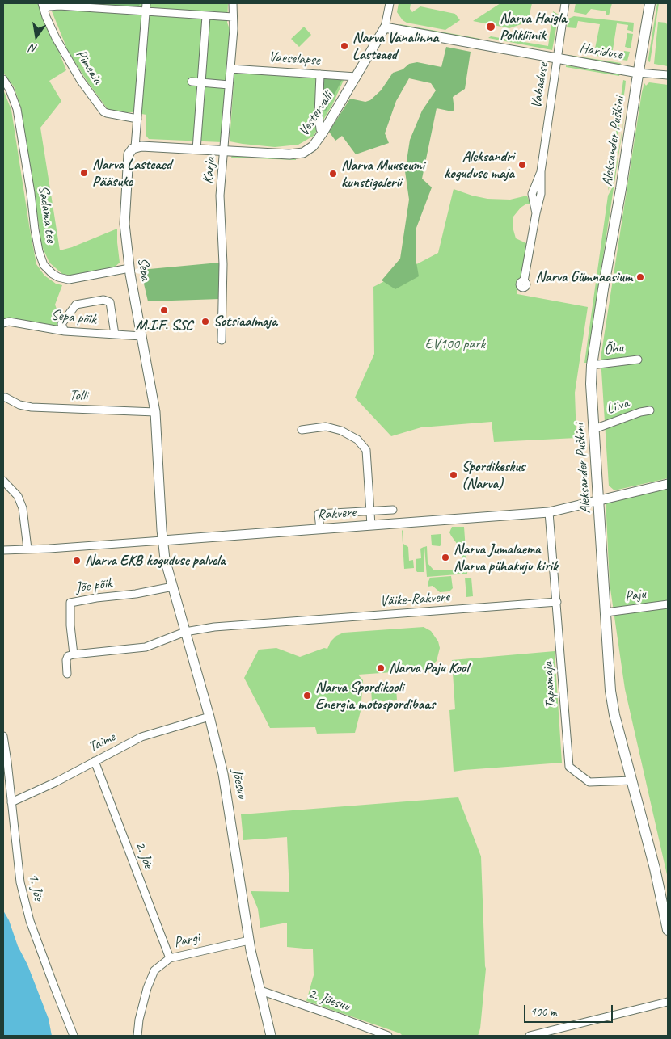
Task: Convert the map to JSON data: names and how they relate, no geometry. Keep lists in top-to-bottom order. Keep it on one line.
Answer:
{"streets":{"main road":["Aleksander Puškini"],"street":["Hariduse","Vaeselapse","Pimeaia","Vabaduse","Vestervalli","Karja","Sadama tee","Sepa","Sepa põik","Õhu","Tolli","Liiva","Rakvere","Jõe põik","Paju","Väike-Rakvere","Tapamaja","Taime","Jõesuu","2. Jõe","1. Jõe","Pargi","2. Jõesuu"]},"crossings":[["Hariduse","Vabaduse"],["Hariduse","Vestervalli"],["Hariduse","Aleksander Puškini"],["Vaeselapse","Vestervalli"],["Vaeselapse","Karja"],["Pimeaia","Sepa"],["Vestervalli","Karja"],["Vestervalli","Sepa"],["Aleksander Puškini","Õhu"],["Aleksander Puškini","Liiva"],["Aleksander Puškini","Rakvere"],["Aleksander Puškini","Paju"],["Aleksander Puškini","Tapamaja"],["Sadama tee","Sepa"],["Sepa","Sepa põik"],["Sepa","Tolli"],["Sepa","Rakvere"],["Sepa","Jõesuu"],["Rakvere","Jõesuu"],["Jõe põik","Jõesuu"],["Väike-Rakvere","Tapamaja"],["Väike-Rakvere","Jõesuu"],["Taime","Jõesuu"],["Taime","2. Jõe"],["Taime","1. Jõe"],["Jõesuu","Pargi"],["Jõesuu","2. Jõesuu"],["2. Jõe","Pargi"]],"parks":["EV100 park"],"places":["Narva Haigla Polikliinik","Narva Vanalinna Lasteaed","Aleksandri koguduse maja","Narva Lasteaed Pääsuke","Narva Muuseumi kunstigalerii","Narva Gümnaasium","M.I.F. SSC","Sotsiaalmaja","Spordikeskus (Narva)","Narva Jumalaema Narva pühakuju kirik","Narva EKB koguduse palvela","Narva Paju Kool","Narva Spordikooli Energia motospordibaas"],"scale_bar":"100 m","north":"bottom"}
